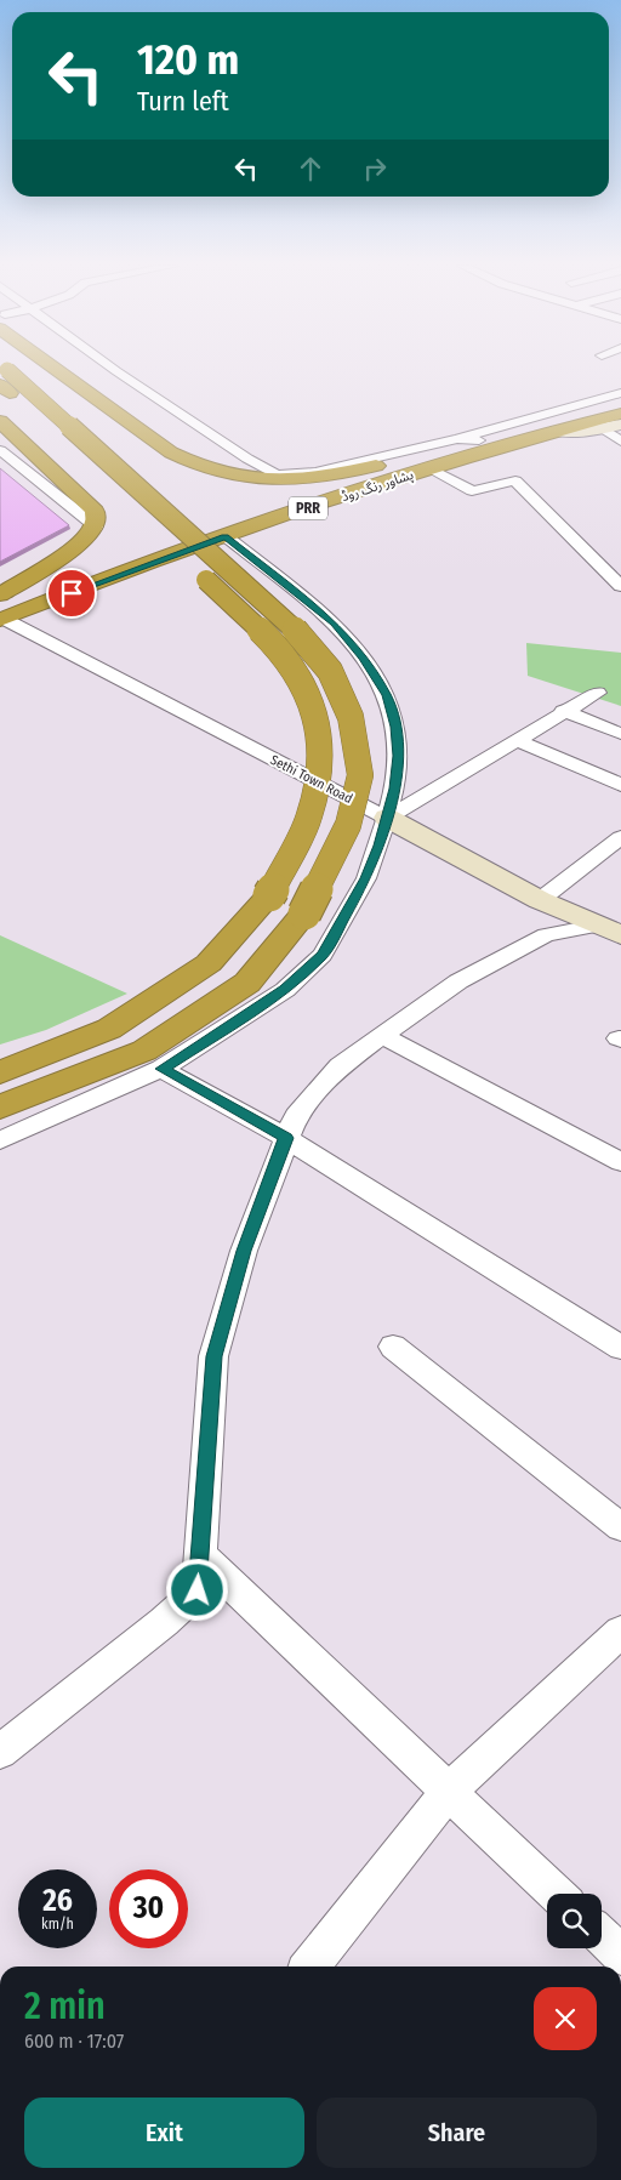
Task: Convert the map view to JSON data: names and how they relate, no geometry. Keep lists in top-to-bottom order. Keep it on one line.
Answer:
{"streets":{"highway":["پشاور رنگ روڈ","PRR"],"street":["Sethi Town Road"]},"crossings":[["پشاور رنگ روڈ","Sethi Town Road"]],"page":{"turn":["120 m","Turn left"],"speed":"26 km/h","limit":"30","heading":["2 min","600 m · 17:07"],"buttons":["Exit","Share"]}}
